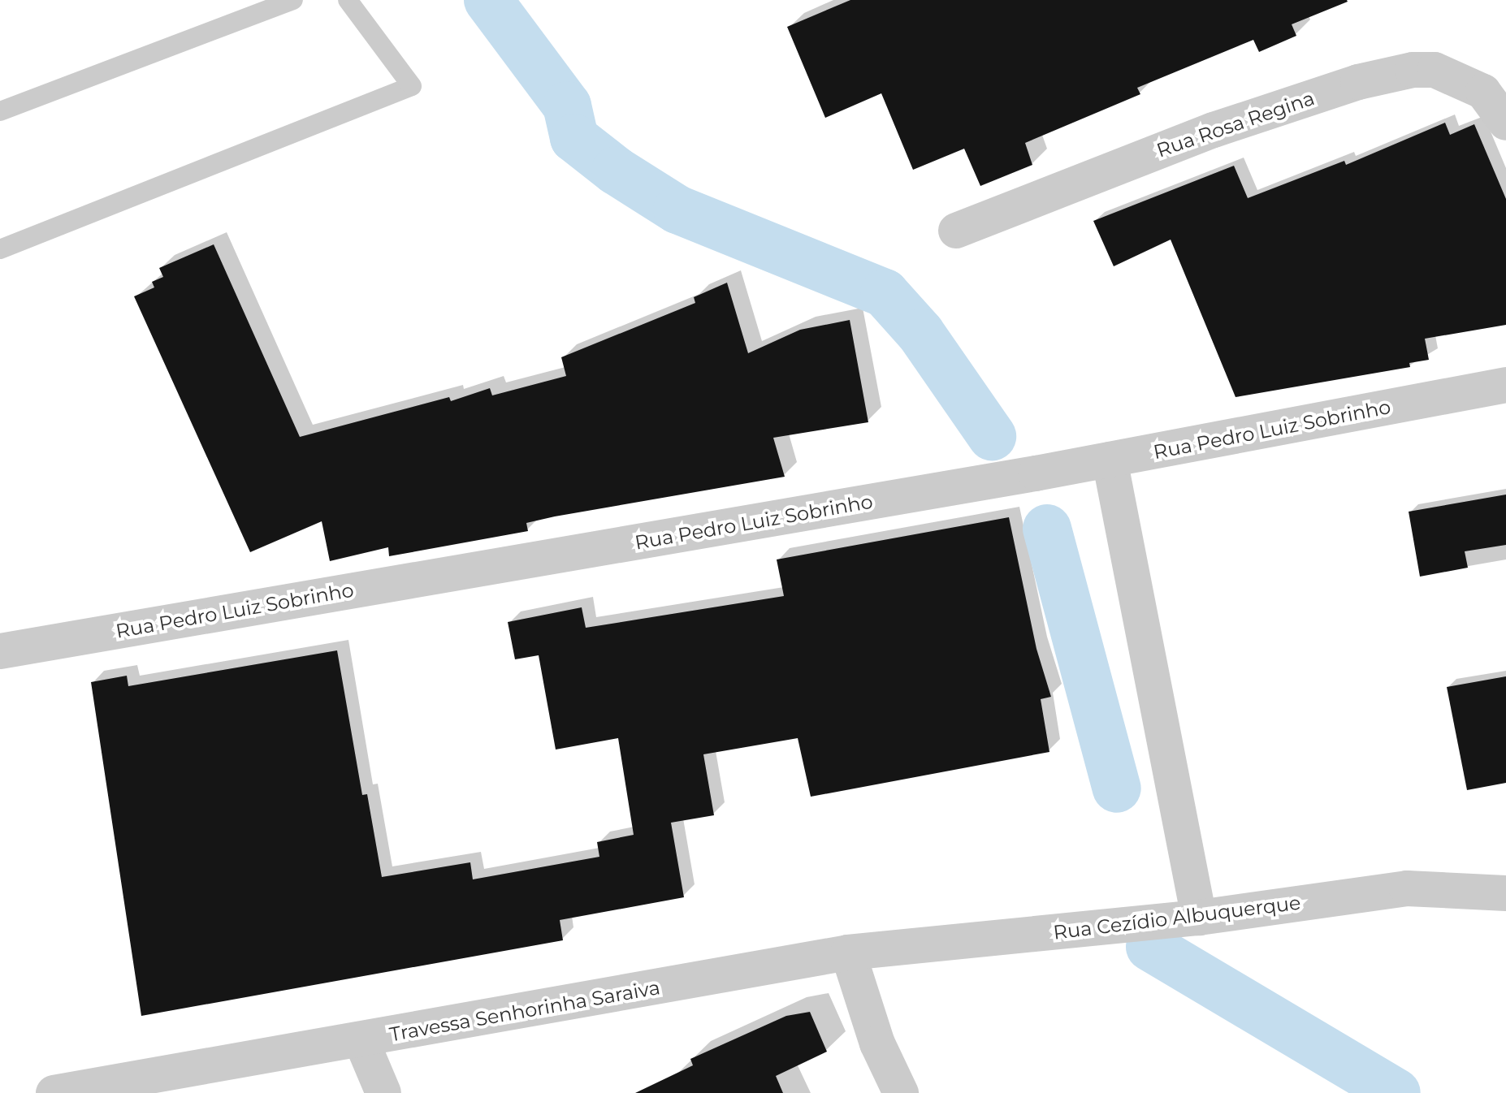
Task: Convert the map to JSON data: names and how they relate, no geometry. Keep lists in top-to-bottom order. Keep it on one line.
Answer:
{"streets":{"street":["Rua Rosa Regina","Rua Pedro Luiz Sobrinho","Rua Cezídio Albuquerque","Travessa Senhorinha Saraiva"]},"crossings":[["Rua Cezídio Albuquerque","Travessa Senhorinha Saraiva"]]}
